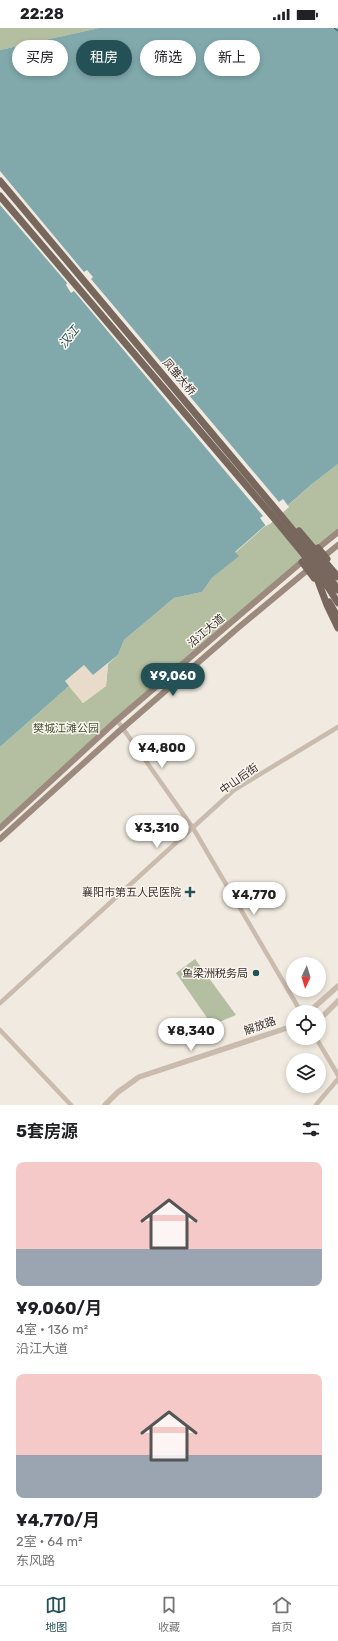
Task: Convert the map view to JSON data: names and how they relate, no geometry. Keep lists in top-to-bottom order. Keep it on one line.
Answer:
{"streets":{"main road":["凤雏大桥","沿江大道"],"street":["中山后街","解放路"]},"water":["汉江"],"parks":["樊城江滩公园"],"places":{"health":["襄阳市第五人民医院"],"other":["鱼梁洲税务局"]},"north":"bottom","page":{"status":"22:28","chip":["买房","租房","筛选","新上"],"price":["¥9,060","¥4,800","¥3,310","¥4,770","¥8,340"],"heading":"5套房源","list":[{"name":"¥9,060/月","note":"4室 · 136 m² · 沿江大道"},{"name":"¥4,770/月","note":"2室 · 64 m² · 东风路"}],"tabs":["地图","收藏","首页"]}}
